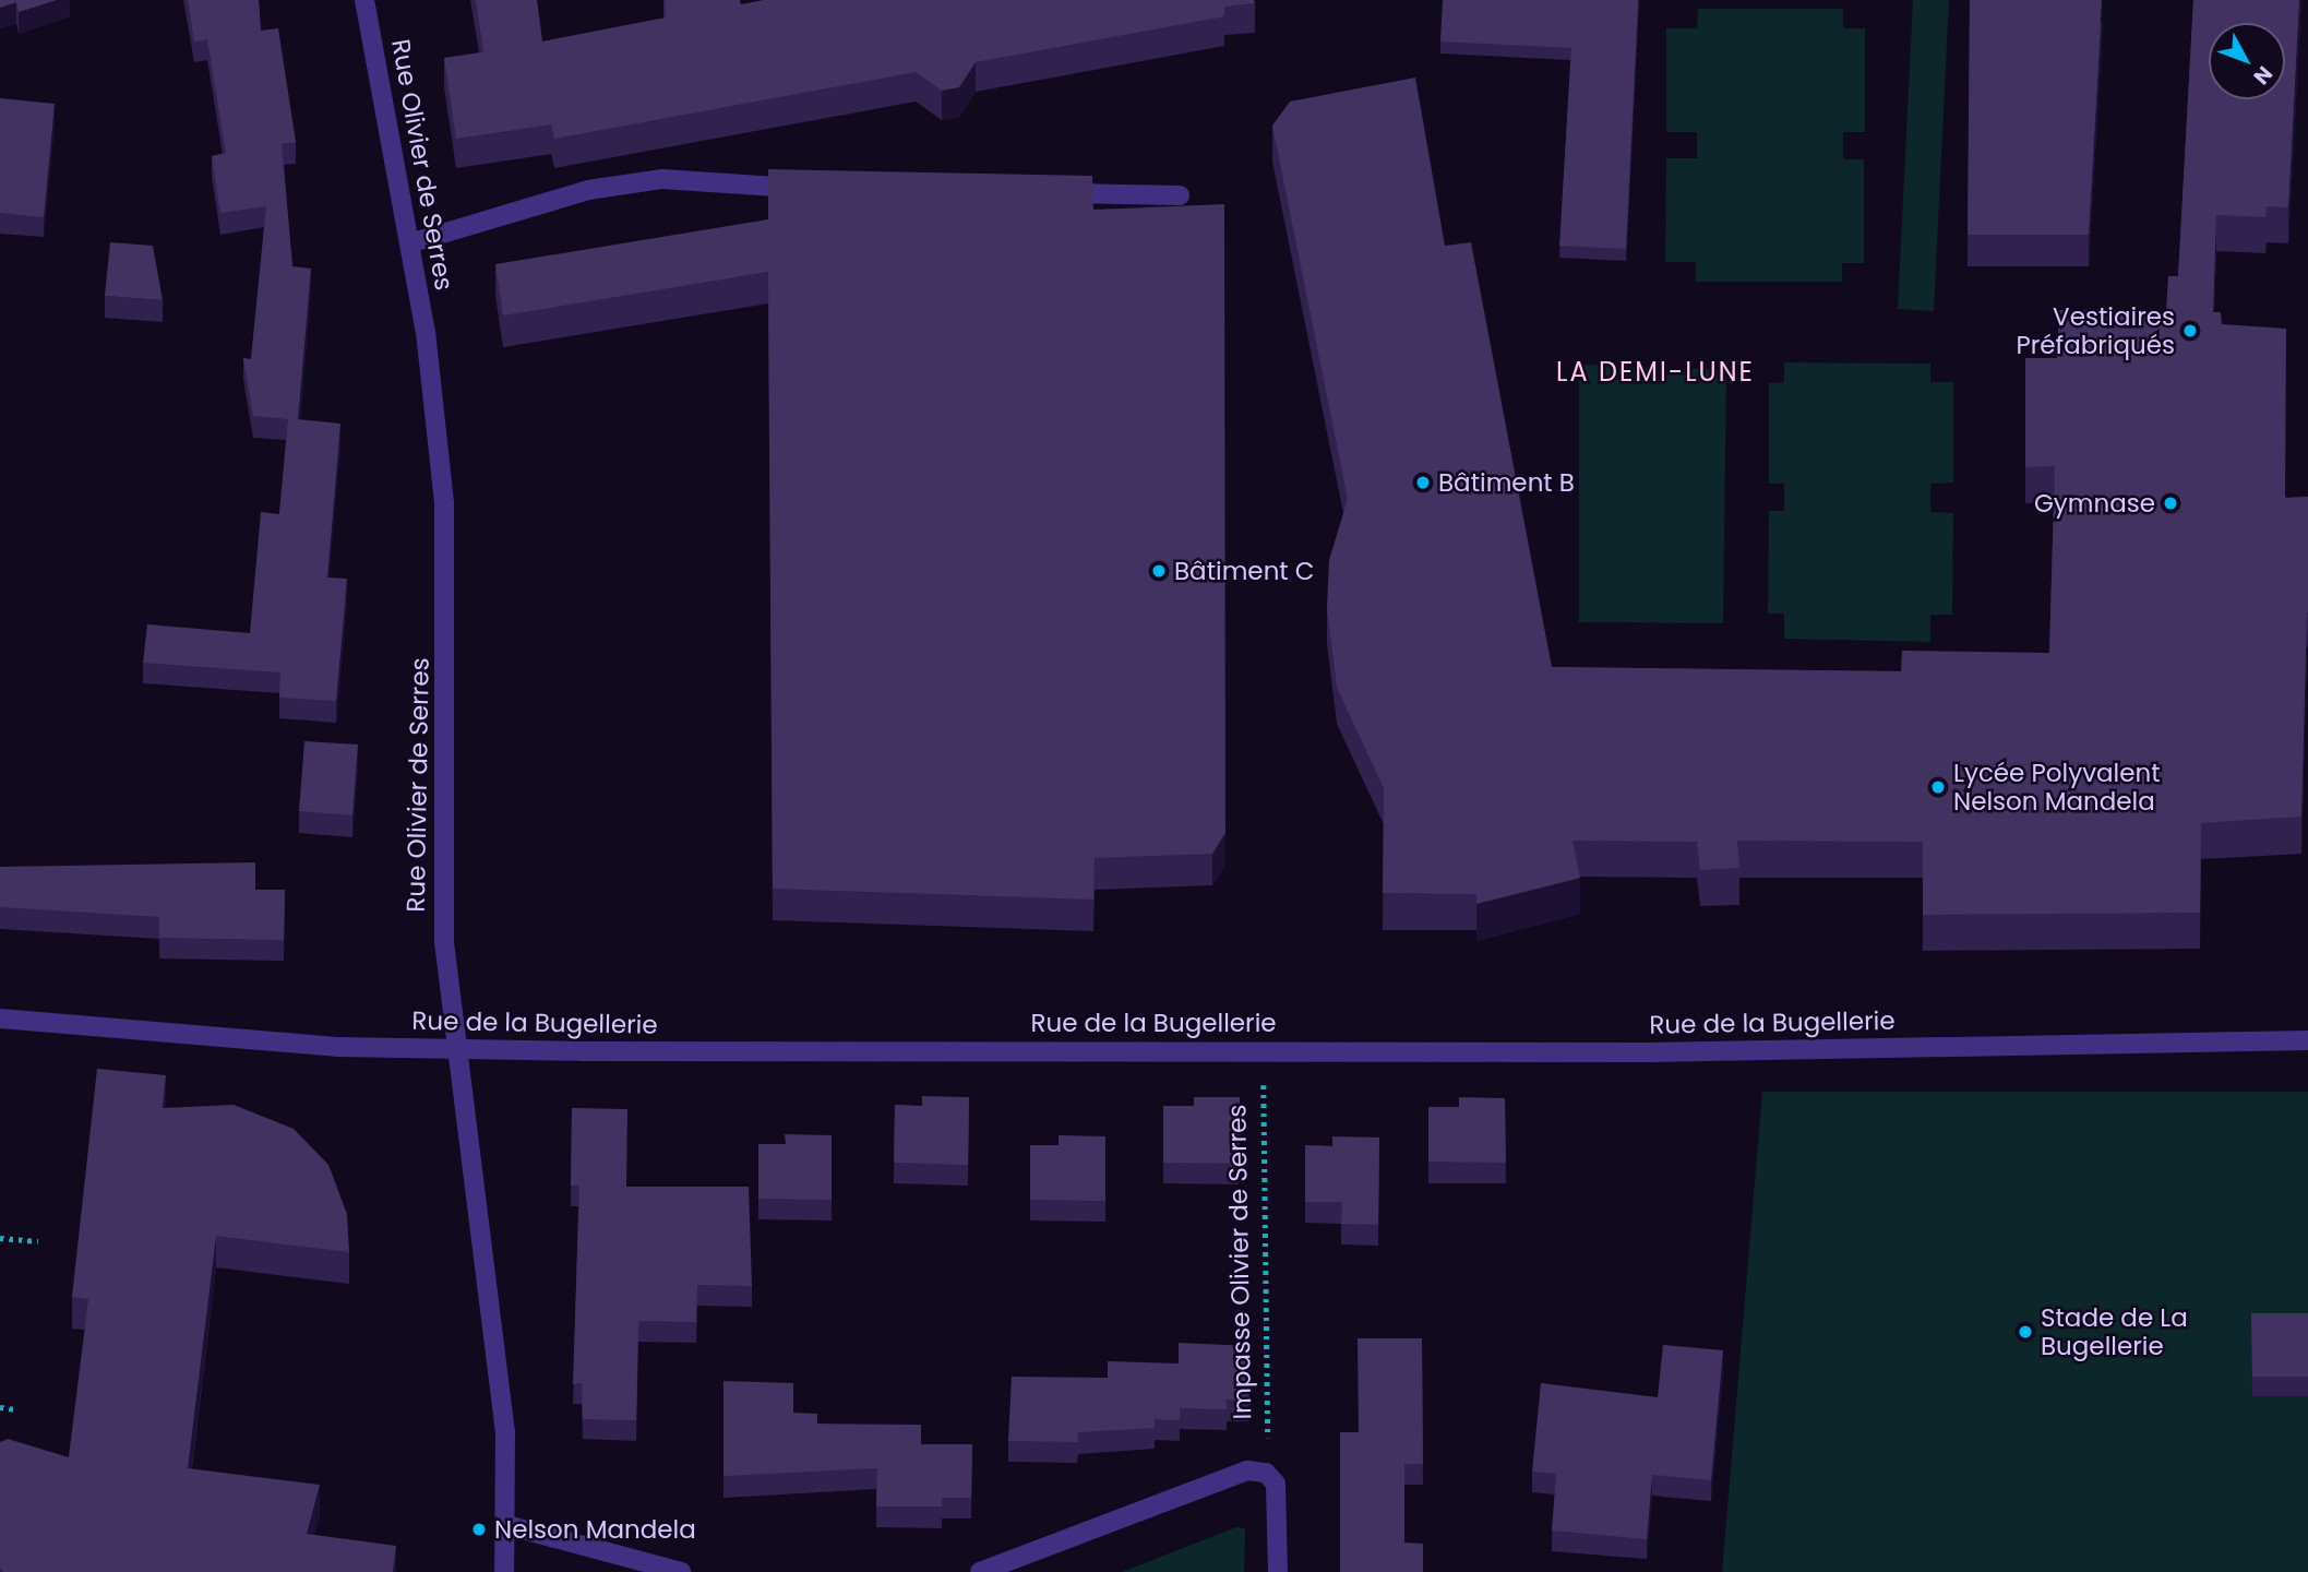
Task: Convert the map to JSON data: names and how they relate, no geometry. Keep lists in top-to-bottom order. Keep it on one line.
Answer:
{"streets":{"street":["Rue Olivier de Serres","Rue de la Bugellerie"],"path":["Impasse Olivier de Serres"]},"crossings":[["Rue Olivier de Serres","Rue de la Bugellerie"],["Rue de la Bugellerie","Impasse Olivier de Serres"]],"districts":["LA DEMI-LUNE"],"places":["Vestiaires Préfabriqués","Bâtiment B","Gymnase","Bâtiment C","Lycée Polyvalent Nelson Mandela","Stade de La Bugellerie","Nelson Mandela"],"north":"bottom right"}
